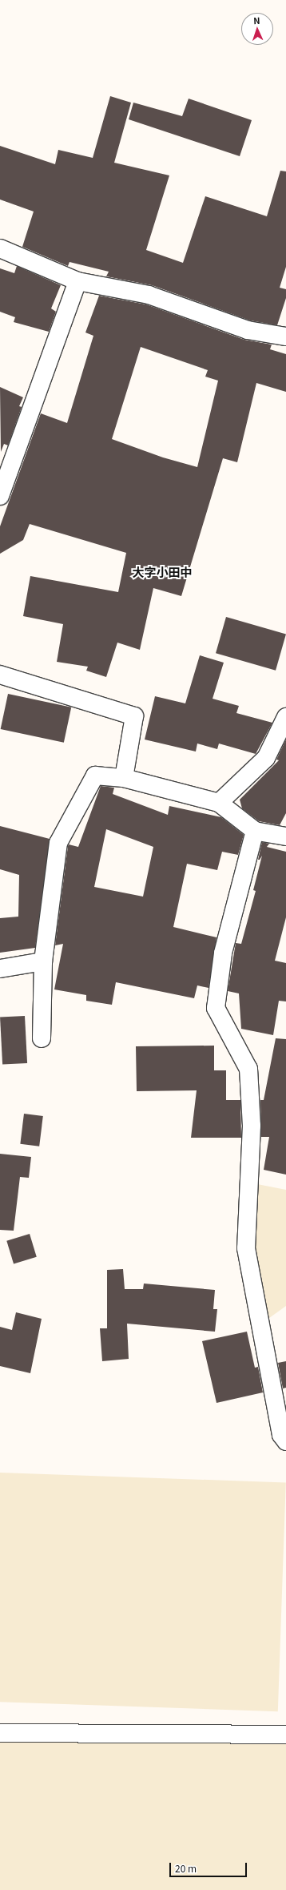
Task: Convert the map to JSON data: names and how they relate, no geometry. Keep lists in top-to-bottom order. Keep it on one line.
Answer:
{"districts":["大字小田中"],"scale_bar":"20 m","north":"top"}
